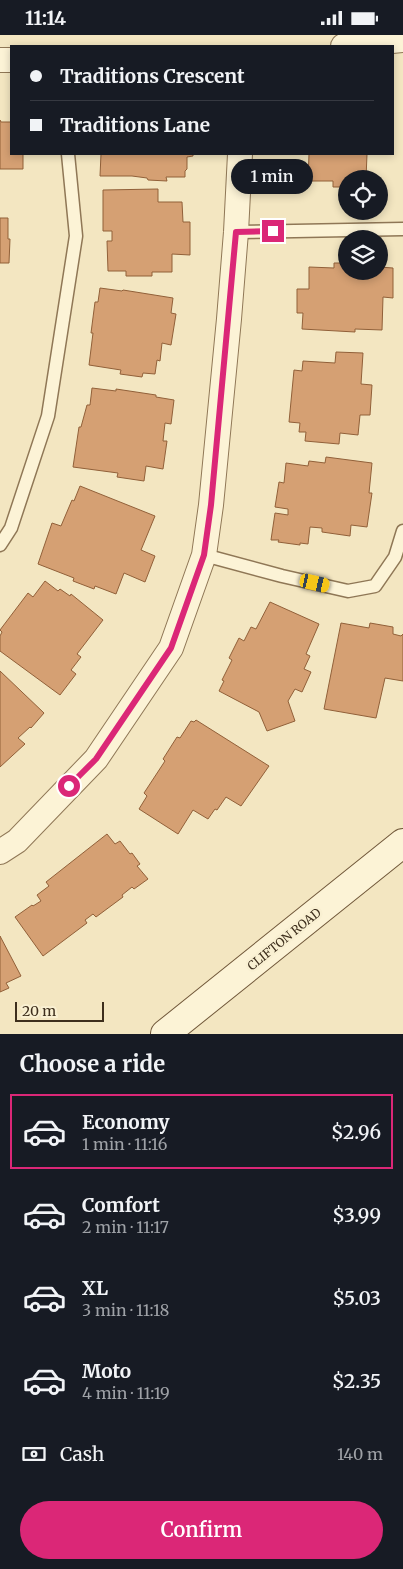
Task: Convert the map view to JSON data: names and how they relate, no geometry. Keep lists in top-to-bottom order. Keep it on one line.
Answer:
{"streets":{"main road":["CLIFTON ROAD"]},"scale_bar":"20 m","page":{"status":"11:14","banner":["Traditions Crescent","Traditions Lane"],"bubble":"1 min","scale":"20 m","heading":"Choose a ride","list":[{"name":"Economy","note":"1 min · 11:16","value":"$2.96"},{"name":"Comfort","note":"2 min · 11:17","value":"$3.99"},{"name":"XL","note":"3 min · 11:18","value":"$5.03"},{"name":"Moto","note":"4 min · 11:19","value":"$2.35"}],"pay":["Cash","140 m"],"buttons":"Confirm"}}
